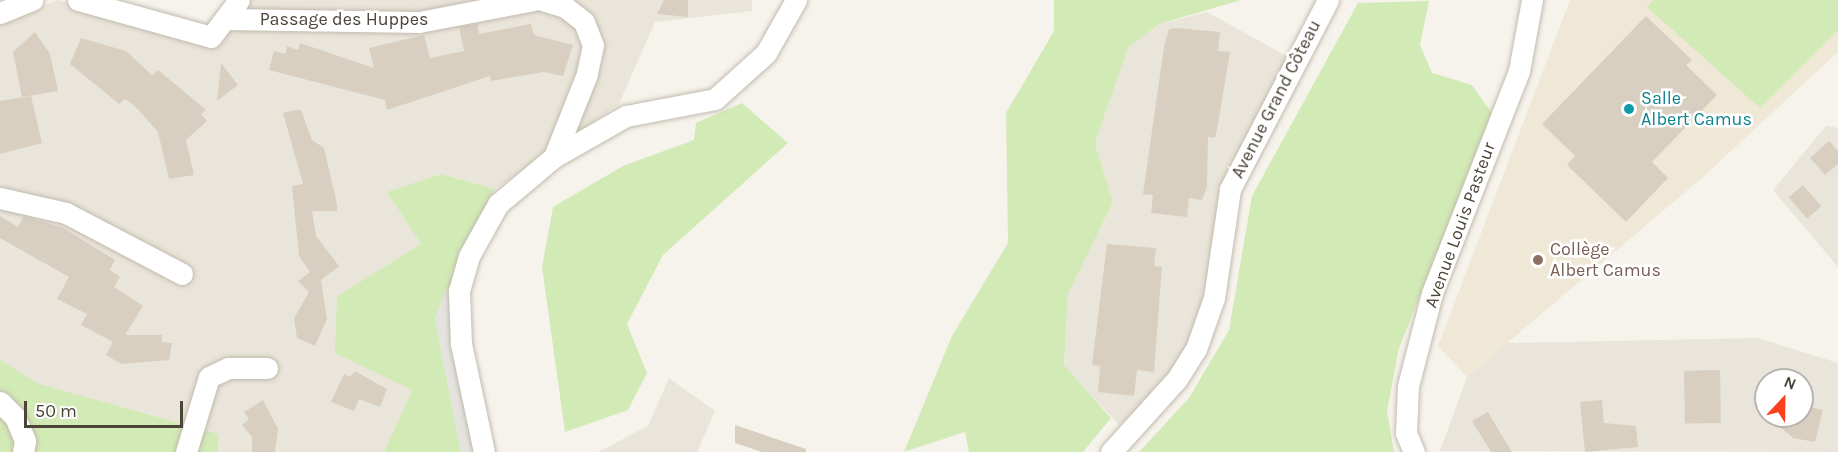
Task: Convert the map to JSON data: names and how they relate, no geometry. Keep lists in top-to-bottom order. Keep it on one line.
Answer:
{"streets":{"street":["Passage des Huppes","Avenue Grand Côteau","Avenue Louis Pasteur"]},"places":["Salle Albert Camus","Collège Albert Camus"],"scale_bar":"50 m","north":"top"}
